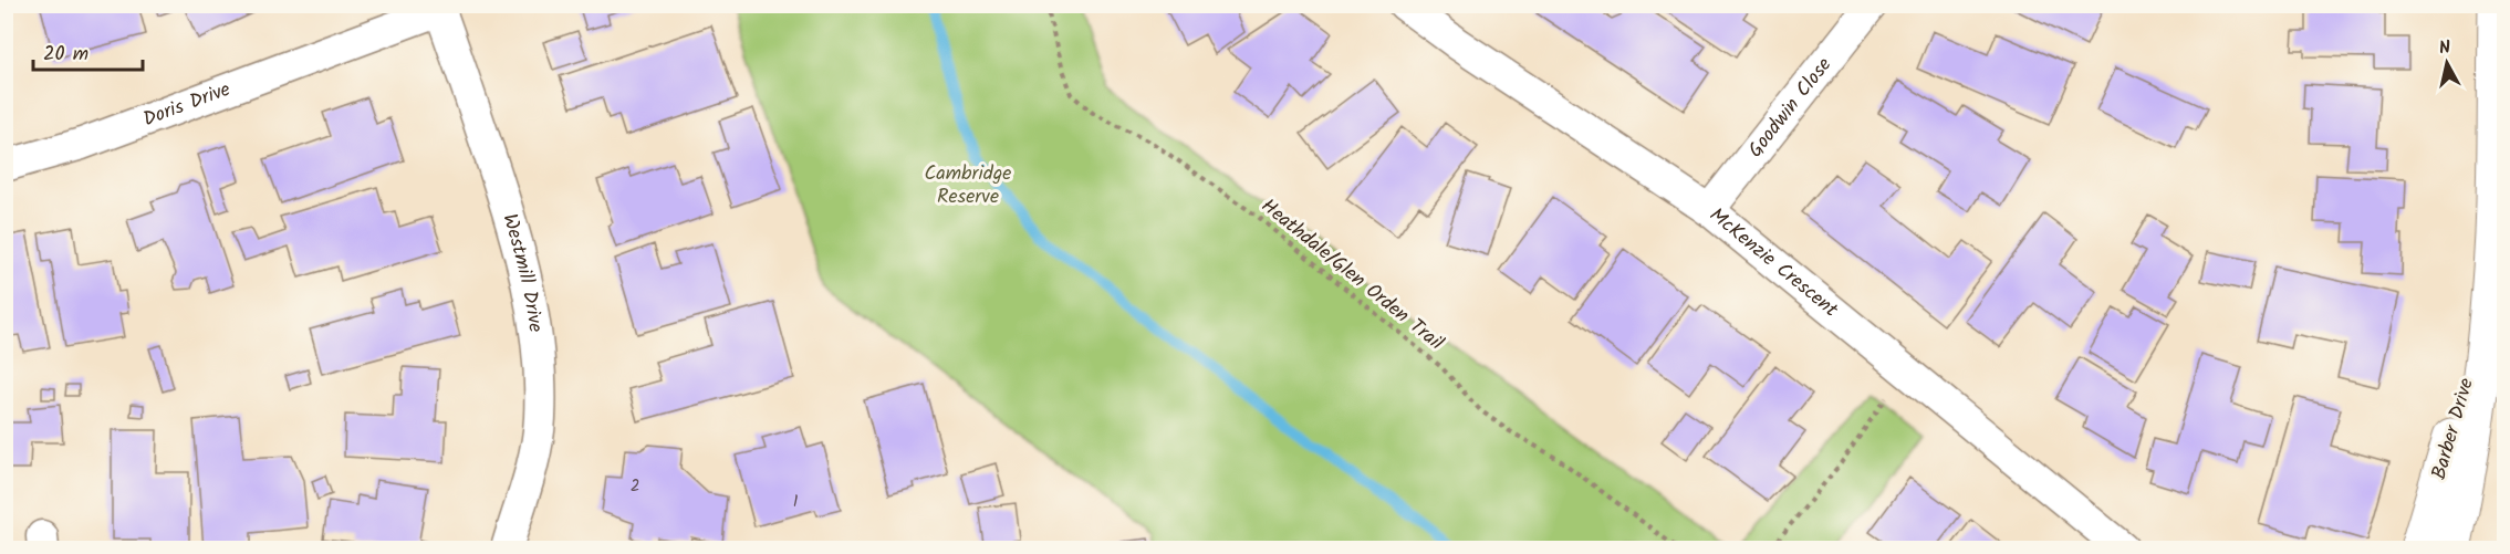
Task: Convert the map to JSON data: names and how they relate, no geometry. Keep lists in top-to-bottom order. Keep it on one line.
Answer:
{"streets":{"street":["Doris Drive","Goodwin Close","McKenzie Crescent","Westmill Drive","Barber Drive"],"path":["Heathdale/Glen Orden Trail"]},"crossings":[["Doris Drive","Westmill Drive"],["Goodwin Close","McKenzie Crescent"]],"parks":["Cambridge Reserve"],"house_numbers":["2","1"],"scale_bar":"20 m","north":"top"}
